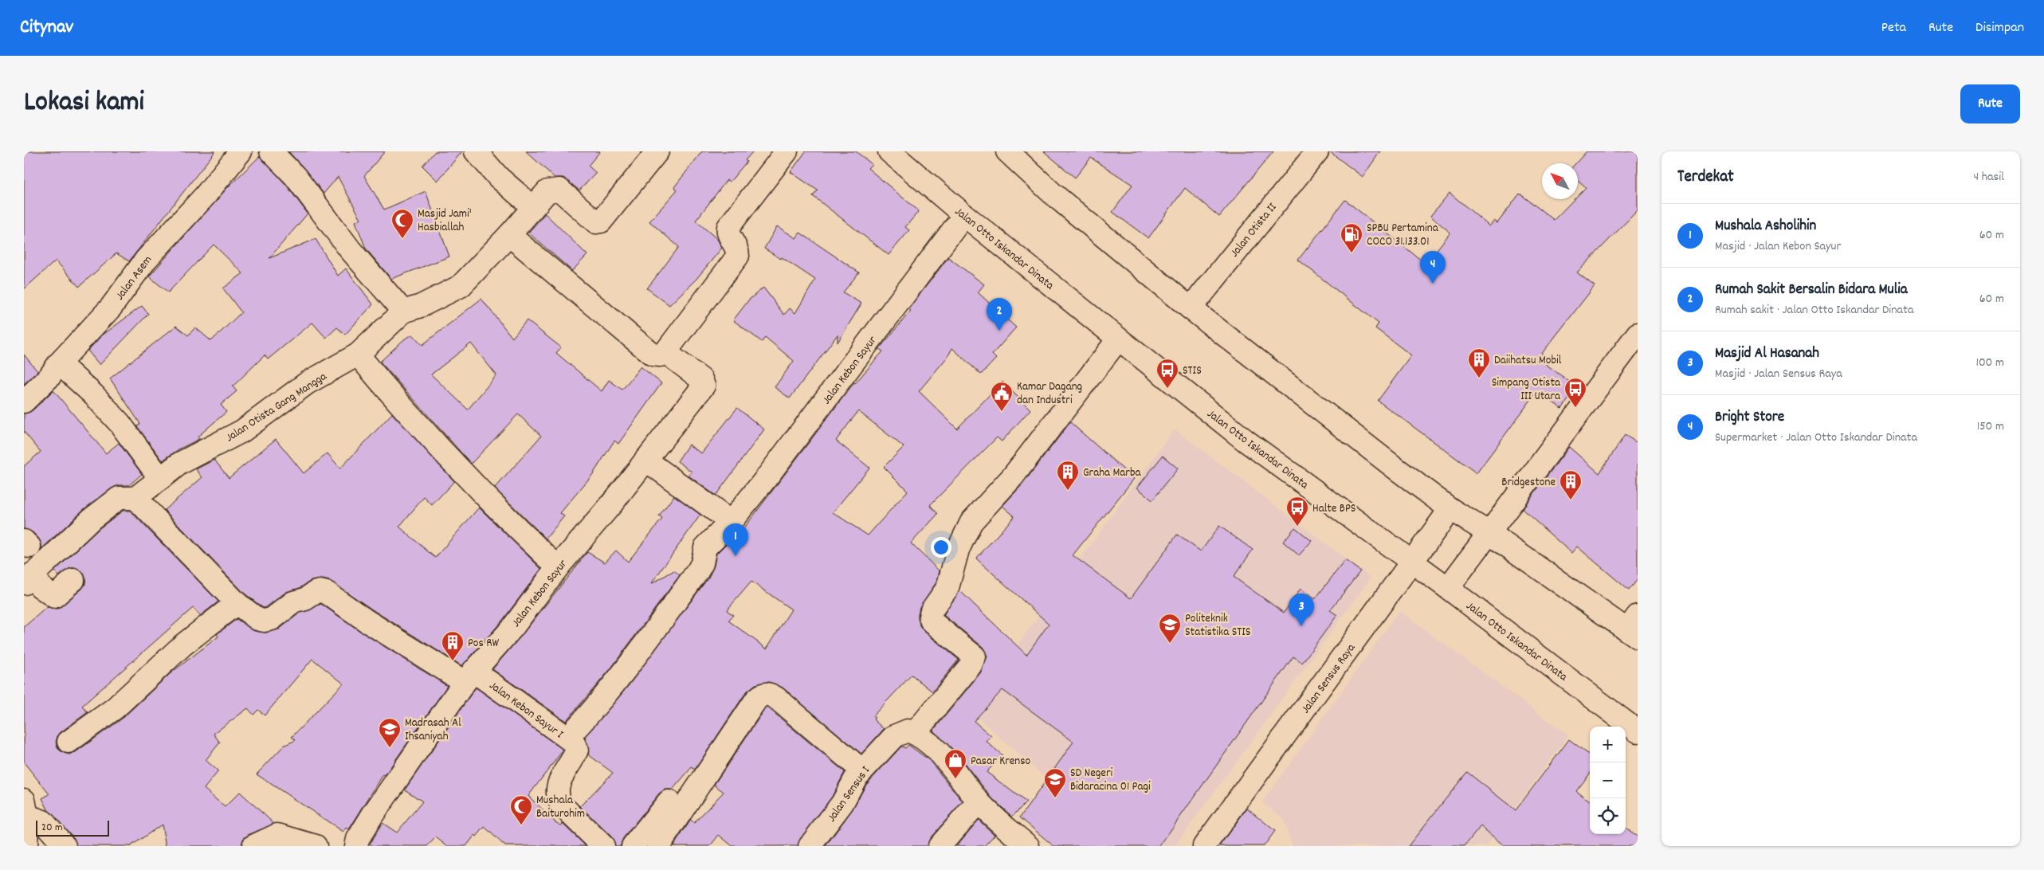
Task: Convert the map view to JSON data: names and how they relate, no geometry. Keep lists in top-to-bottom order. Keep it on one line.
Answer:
{"streets":{"street":["Jalan Otista II","Jalan Otto Iskandar Dinata","Jalan Asem","Jalan Kebon Sayur","Jalan Otista Gang Mangga","Jalan Sensus Raya","Jalan Kebon Sayur I","Jalan Sensus I"]},"crossings":[["Jalan Otto Iskandar Dinata","Jalan Kebon Sayur"],["Jalan Otto Iskandar Dinata","Jalan Sensus Raya"],["Jalan Kebon Sayur","Jalan Kebon Sayur I"]],"places":{"mosque":["Masjid Jami' Hasbiallah","Mushala Baiturohim"],"fuel station":["SPBU Pertamina COCO 31.133.01"],"building":["Daiihatsu Mobil","Graha Marba","Bridgestone","Pos RW"],"bus stop":["STIS","Simpang Otista III Utara","Halte BPS"],"public building":["Kamar Dagang dan Industri"],"school or university":["Politeknik Statistika STIS","Madrasah Al Ihsaniyah","SD Negeri Bidaracina 01 Pagi"],"shop":["Pasar Krenso"]},"scale_bar":"20 m","north":"top left","page":{"header":"Citynav","nav":["Peta","Rute","Disimpan"],"title":"Lokasi kami","buttons":"Rute","heading":["Terdekat","4 hasil"],"list":[{"mark":"1","name":"Mushala Asholihin","note":"Masjid · Jalan Kebon Sayur","value":"60 m"},{"mark":"2","name":"Rumah Sakit Bersalin Bidara Mulia","note":"Rumah sakit · Jalan Otto Iskandar Dinata","value":"60 m"},{"mark":"3","name":"Masjid Al Hasanah","note":"Masjid · Jalan Sensus Raya","value":"100 m"},{"mark":"4","name":"Bright Store","note":"Supermarket · Jalan Otto Iskandar Dinata","value":"150 m"}],"pins":["4","2","1","3"],"map_buttons":["+","−"],"scale":"20 m"}}
